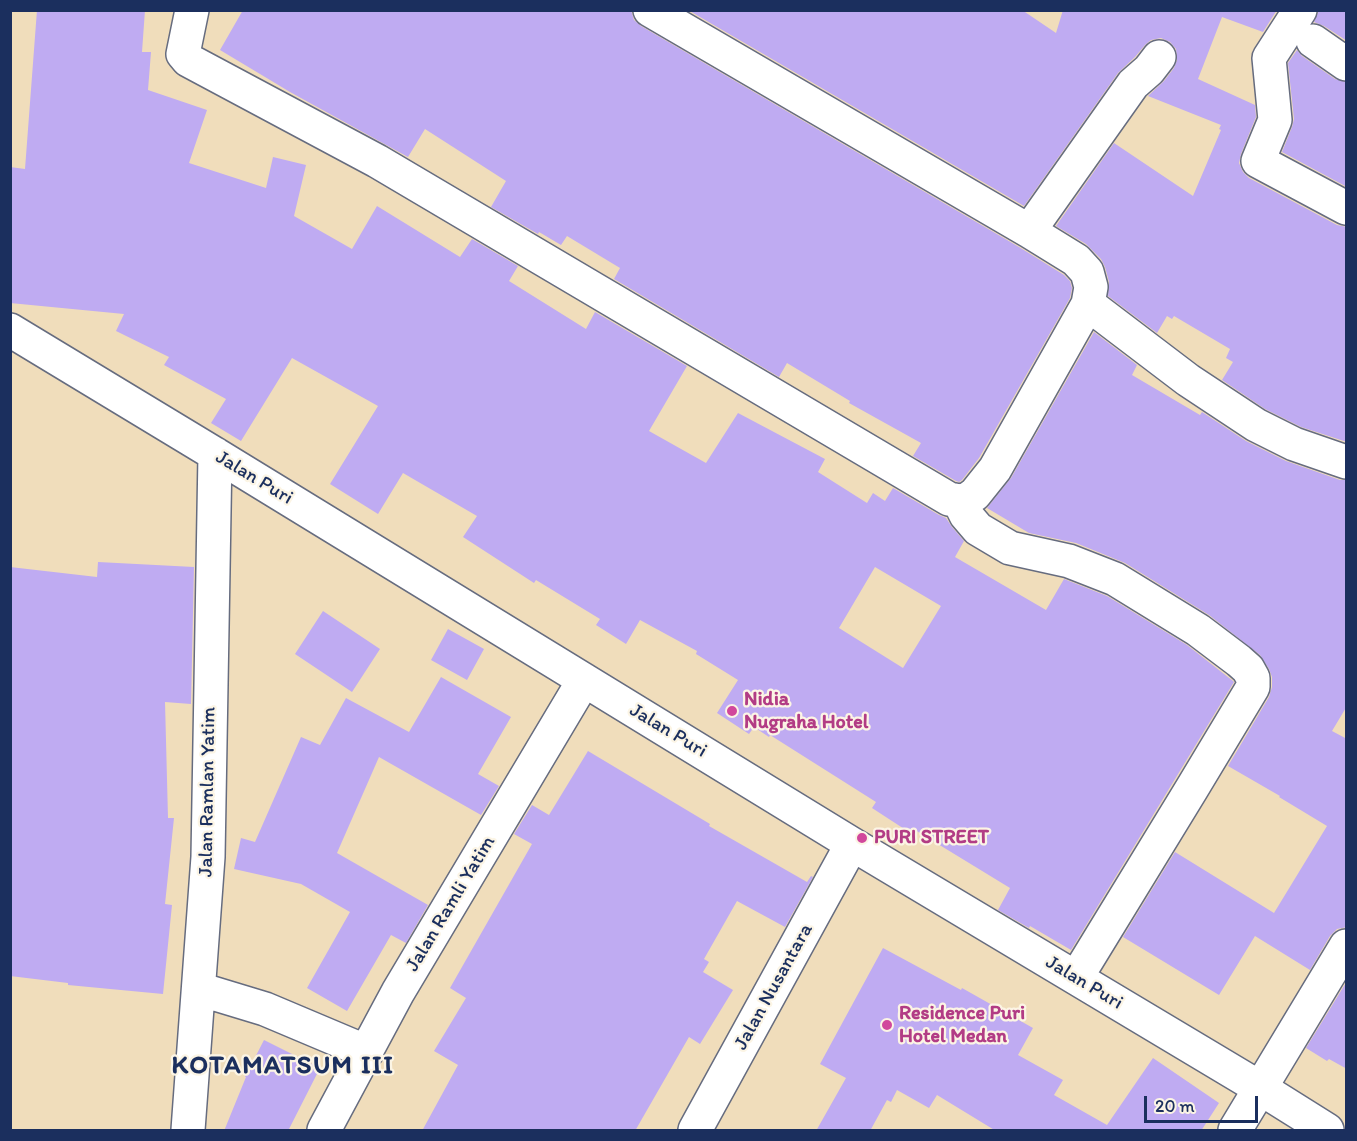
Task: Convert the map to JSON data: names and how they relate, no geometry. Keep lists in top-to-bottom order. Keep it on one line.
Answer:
{"streets":{"street":["Jalan Puri","Jalan Ramlan Yatim","Jalan Ramli Yatim","Jalan Nusantara"]},"crossings":[["Jalan Puri","Jalan Ramlan Yatim"],["Jalan Puri","Jalan Ramli Yatim"],["Jalan Puri","Jalan Nusantara"]],"districts":["KOTAMATSUM III"],"places":["Nidia Nugraha Hotel","PURI STREET","Residence Puri Hotel Medan"],"scale_bar":"20 m"}
